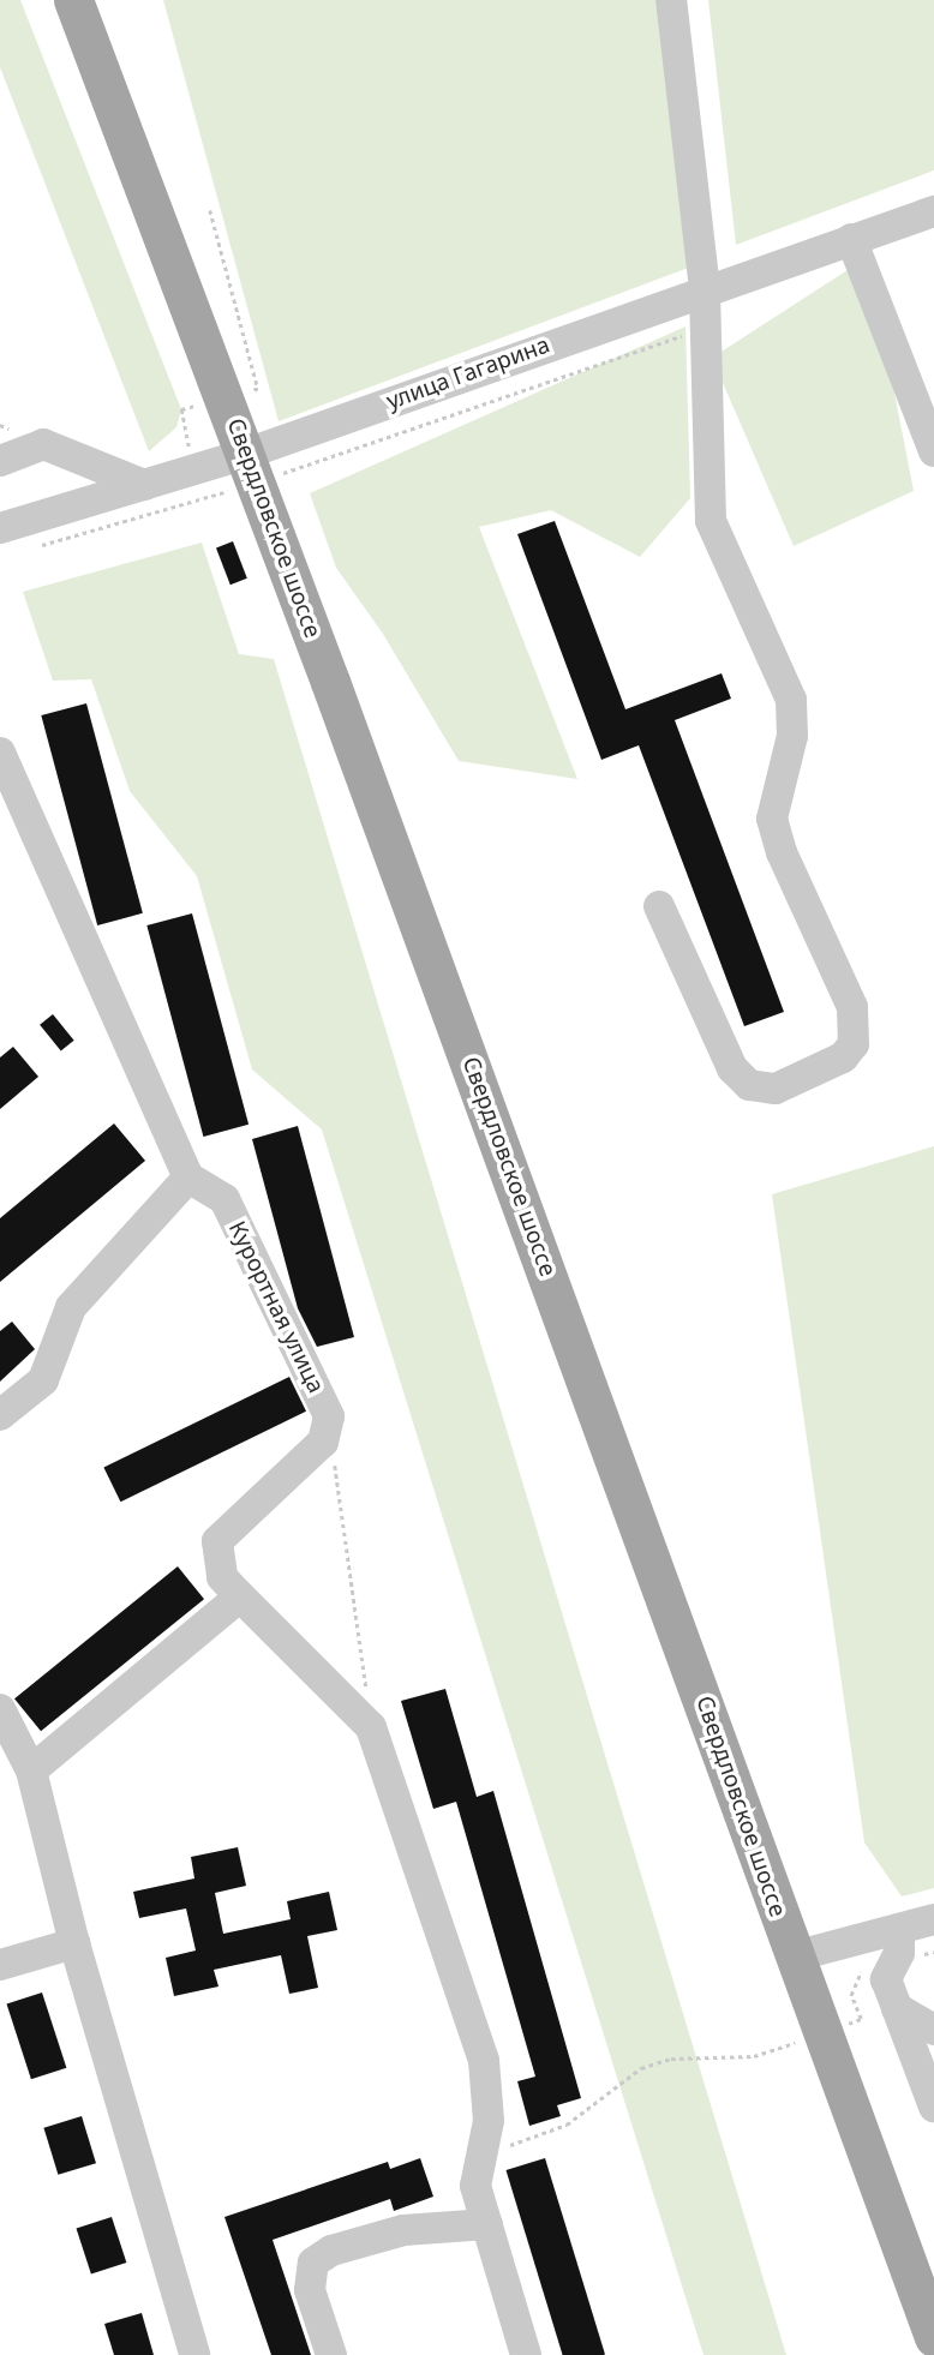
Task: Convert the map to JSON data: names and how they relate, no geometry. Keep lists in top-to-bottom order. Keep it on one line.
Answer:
{"streets":{"main road":["Свердловское шоссе"],"street":["улица Гагарина","Курортная улица"]},"crossings":[["улица Гагарина","Свердловское шоссе"]]}
